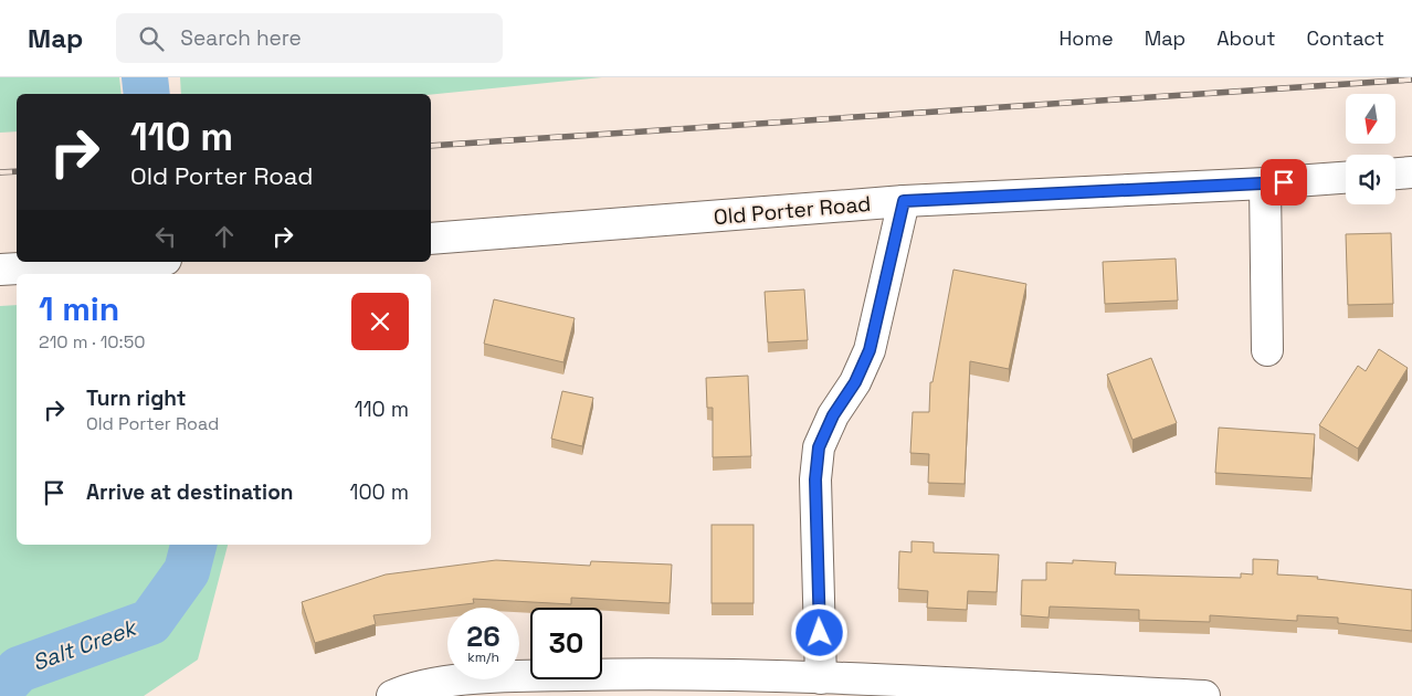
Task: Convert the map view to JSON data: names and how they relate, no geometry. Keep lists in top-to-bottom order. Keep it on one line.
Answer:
{"streets":{"street":["Old Porter Road"]},"water":["Salt Creek"],"north":"bottom","page":{"header":"Map","search":"Search here","nav":["Home","Map","About","Contact"],"turn":["110 m","Old Porter Road"],"heading":["1 min","210 m · 10:50"],"list":[{"name":"Turn right","note":"Old Porter Road","value":"110 m"},{"name":"Arrive at destination","value":"100 m"}],"speed":"26 km/h","limit":"30"}}
